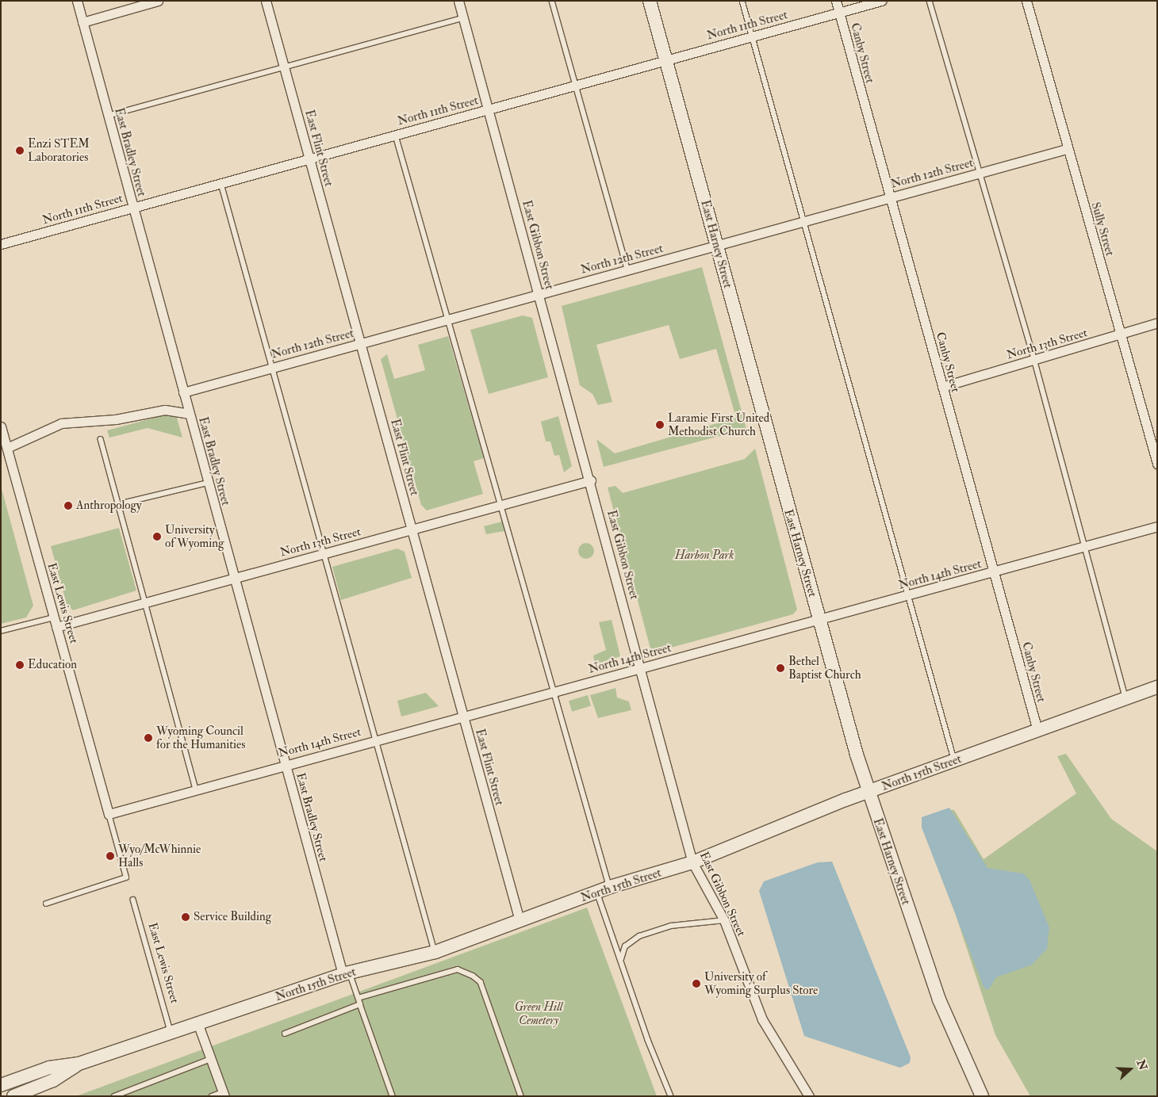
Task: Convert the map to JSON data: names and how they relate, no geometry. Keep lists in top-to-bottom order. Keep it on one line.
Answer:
{"streets":{"main road":["East Harney Street","North 15th Street"],"street":["North 11th Street","Canby Street","East Flint Street","East Bradley Street","North 12th Street","Sully Street","East Gibbon Street","North 13th Street","North 14th Street","East Lewis Street"]},"crossings":[["North 11th Street","Canby Street"],["North 11th Street","East Flint Street"],["North 11th Street","East Bradley Street"],["North 11th Street","East Harney Street"],["North 11th Street","East Gibbon Street"],["Canby Street","North 12th Street"],["Canby Street","North 13th Street"],["Canby Street","North 14th Street"],["Canby Street","North 15th Street"],["East Flint Street","North 12th Street"],["East Flint Street","North 13th Street"],["East Flint Street","North 14th Street"],["East Flint Street","North 15th Street"],["East Bradley Street","North 12th Street"],["East Bradley Street","North 13th Street"],["East Bradley Street","North 14th Street"],["East Bradley Street","North 15th Street"],["North 12th Street","Sully Street"],["North 12th Street","East Harney Street"],["North 12th Street","East Gibbon Street"],["Sully Street","North 13th Street"],["East Harney Street","North 14th Street"],["East Harney Street","North 15th Street"],["East Gibbon Street","North 13th Street"],["East Gibbon Street","North 14th Street"],["East Gibbon Street","North 15th Street"],["North 13th Street","East Lewis Street"],["North 14th Street","East Lewis Street"],["East Lewis Street","North 15th Street"]],"parks":["Harbon Park","Green Hill Cemetery"],"places":["Enzi STEM Laboratories","Laramie First United Methodist Church","Anthropology","University of Wyoming","Education","Bethel Baptist Church","Wyoming Council for the Humanities","Wyo/McWhinnie Halls","Service Building","University of Wyoming Surplus Store"],"north":"right"}
